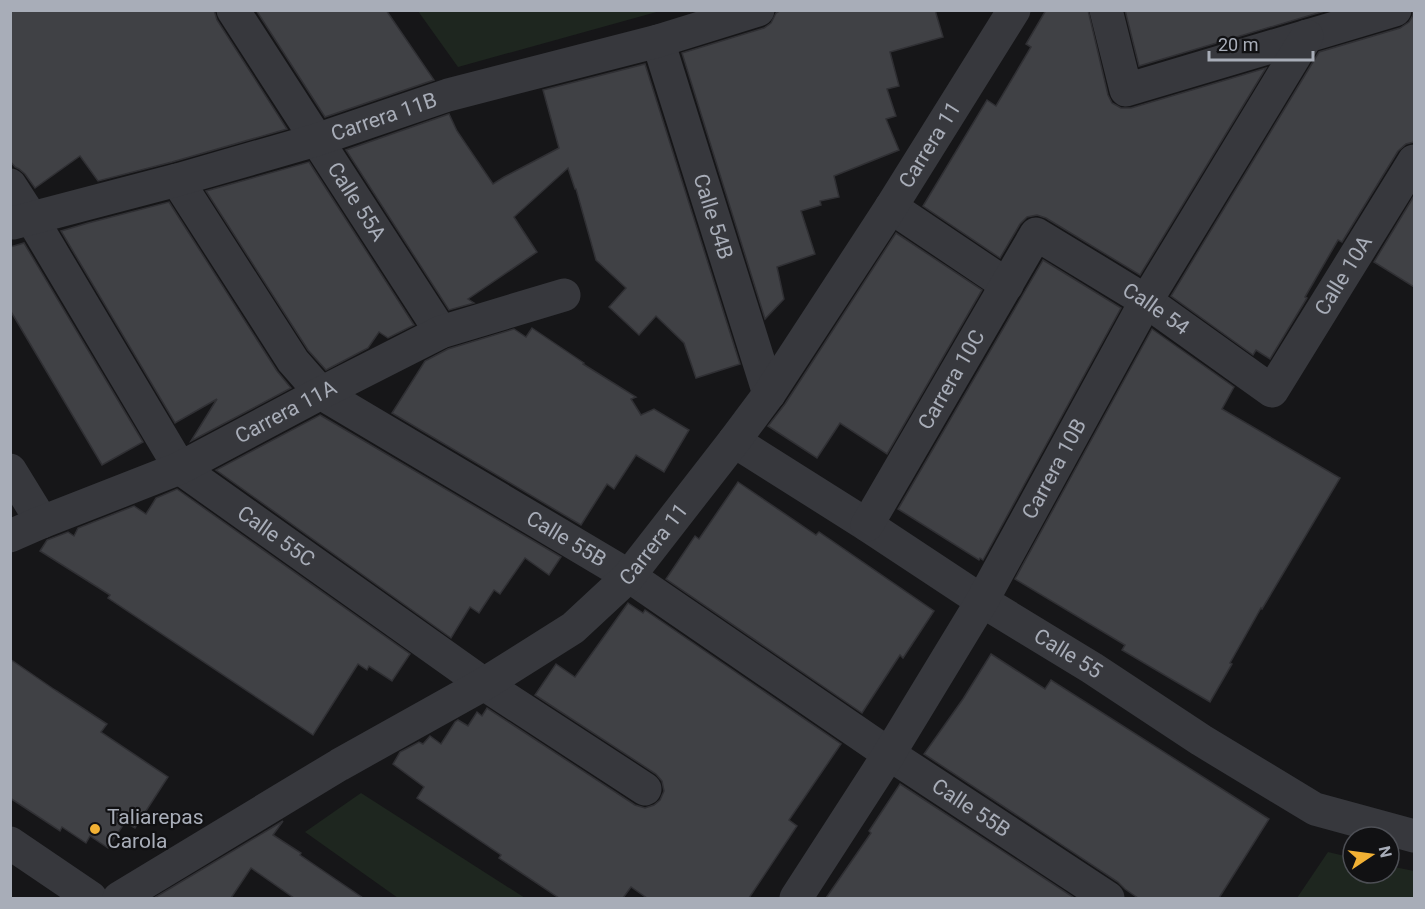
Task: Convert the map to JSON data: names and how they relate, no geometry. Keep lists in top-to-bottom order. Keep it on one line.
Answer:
{"streets":{"street":["Carrera 11B","Carrera 11","Calle 55A","Calle 54B","Calle 10A","Calle 54","Carrera 10C","Carrera 11A","Carrera 10B","Calle 55C","Calle 55B","Calle 55"]},"crossings":[["Carrera 11B","Calle 55A"],["Carrera 11B","Calle 54B"],["Carrera 11B","Calle 55C"],["Carrera 11B","Calle 55B"],["Carrera 11","Calle 54B"],["Carrera 11","Calle 55C"],["Carrera 11","Calle 55B"],["Carrera 11","Calle 55"],["Calle 55A","Carrera 11A"],["Calle 10A","Calle 54"],["Calle 54","Carrera 10C"],["Calle 54","Carrera 10B"],["Carrera 10C","Calle 55"],["Carrera 11A","Calle 55C"],["Carrera 11A","Calle 55B"],["Carrera 10B","Calle 55B"],["Carrera 10B","Calle 55"]],"places":["Taliarepas Carola"],"scale_bar":"20 m","north":"right"}
